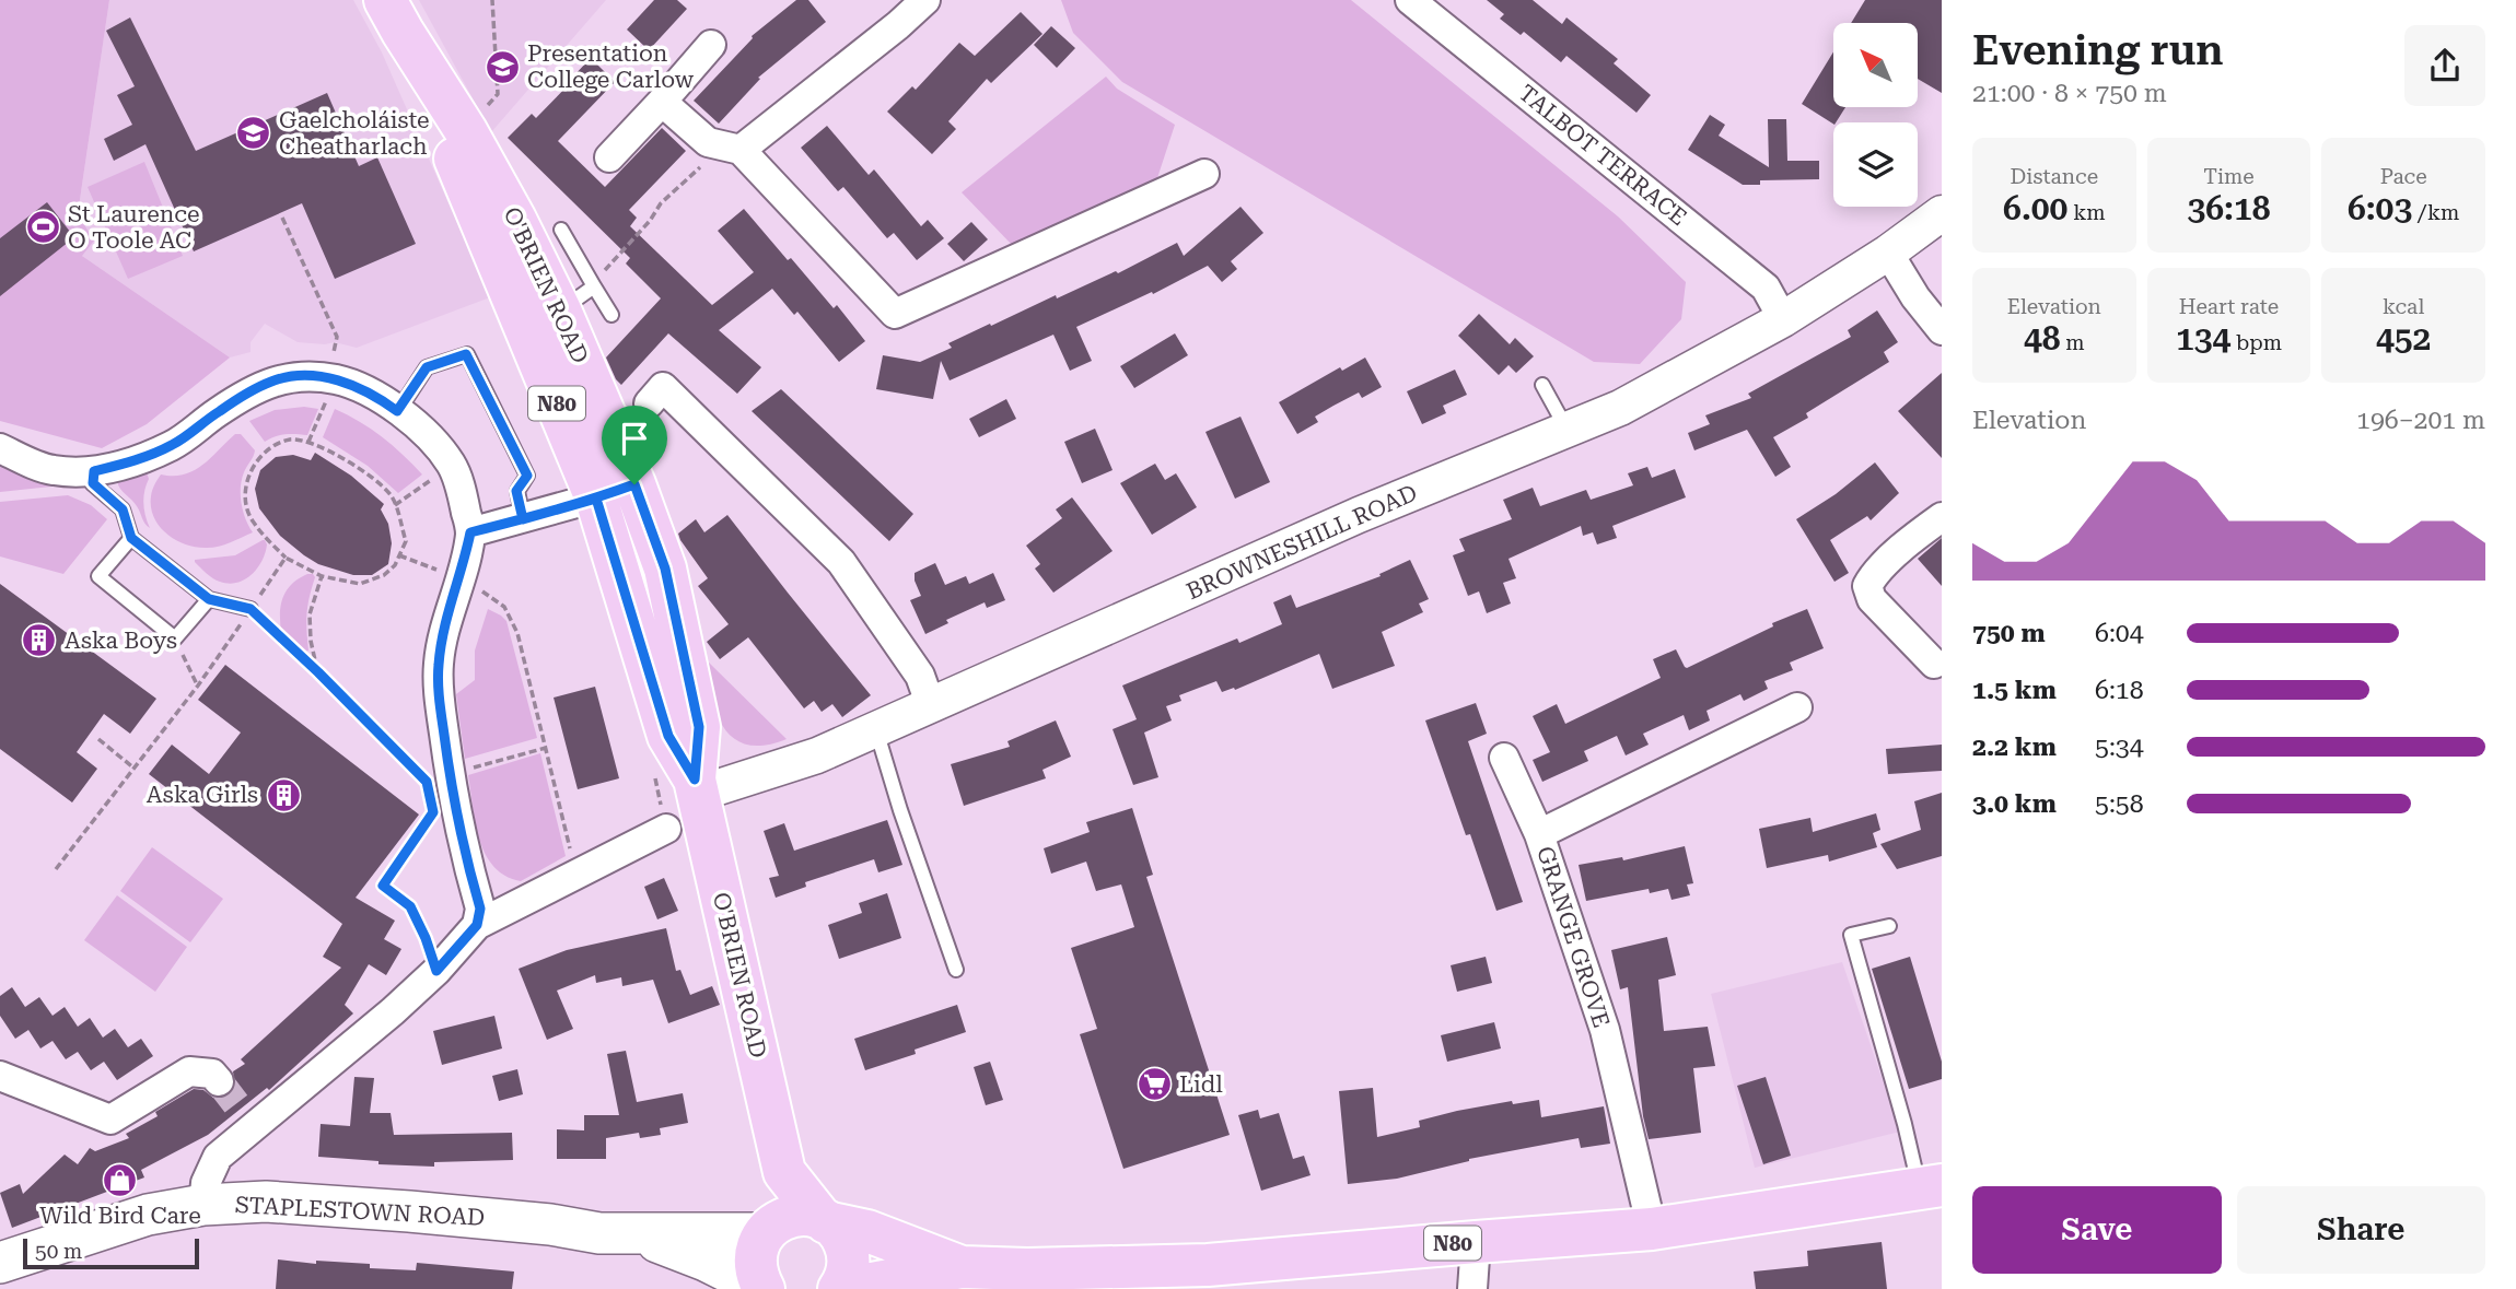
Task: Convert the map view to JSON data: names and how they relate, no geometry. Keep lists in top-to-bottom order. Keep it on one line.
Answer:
{"streets":{"main road":["O'BRIEN ROAD","N80","STAPLESTOWN ROAD"],"street":["TALBOT TERRACE","BROWNESHILL ROAD","GRANGE GROVE"]},"crossings":[["TALBOT TERRACE","BROWNESHILL ROAD"],["O'BRIEN ROAD","N80"],["O'BRIEN ROAD","BROWNESHILL ROAD"],["O'BRIEN ROAD","STAPLESTOWN ROAD"],["N80","GRANGE GROVE"],["N80","STAPLESTOWN ROAD"]],"places":{"school or university":["Presentation College Carlow","Gaelcholáiste Cheatharlach"],"sports":["St Laurence O Toole AC"],"building":["Aska Boys","Aska Girls"],"supermarket":["Lidl"],"shop":["Wild Bird Care"]},"scale_bar":"50 m","north":"top left","page":{"heading":["Evening run","21:00 · 8 × 750 m"],"stats":[["Distance","6.00 km"],["Time","36:18"],["Pace","6:03 /km"],["Elevation","48 m"],["Heart rate","134 bpm"],["kcal","452"]],"chart":["Elevation","196–201 m"],"list":[{"name":"750 m","note":"6:04"},{"name":"1.5 km","note":"6:18"},{"name":"2.2 km","note":"5:34"},{"name":"3.0 km","note":"5:58"}],"buttons":["Save","Share"],"scale":"50 m"}}
